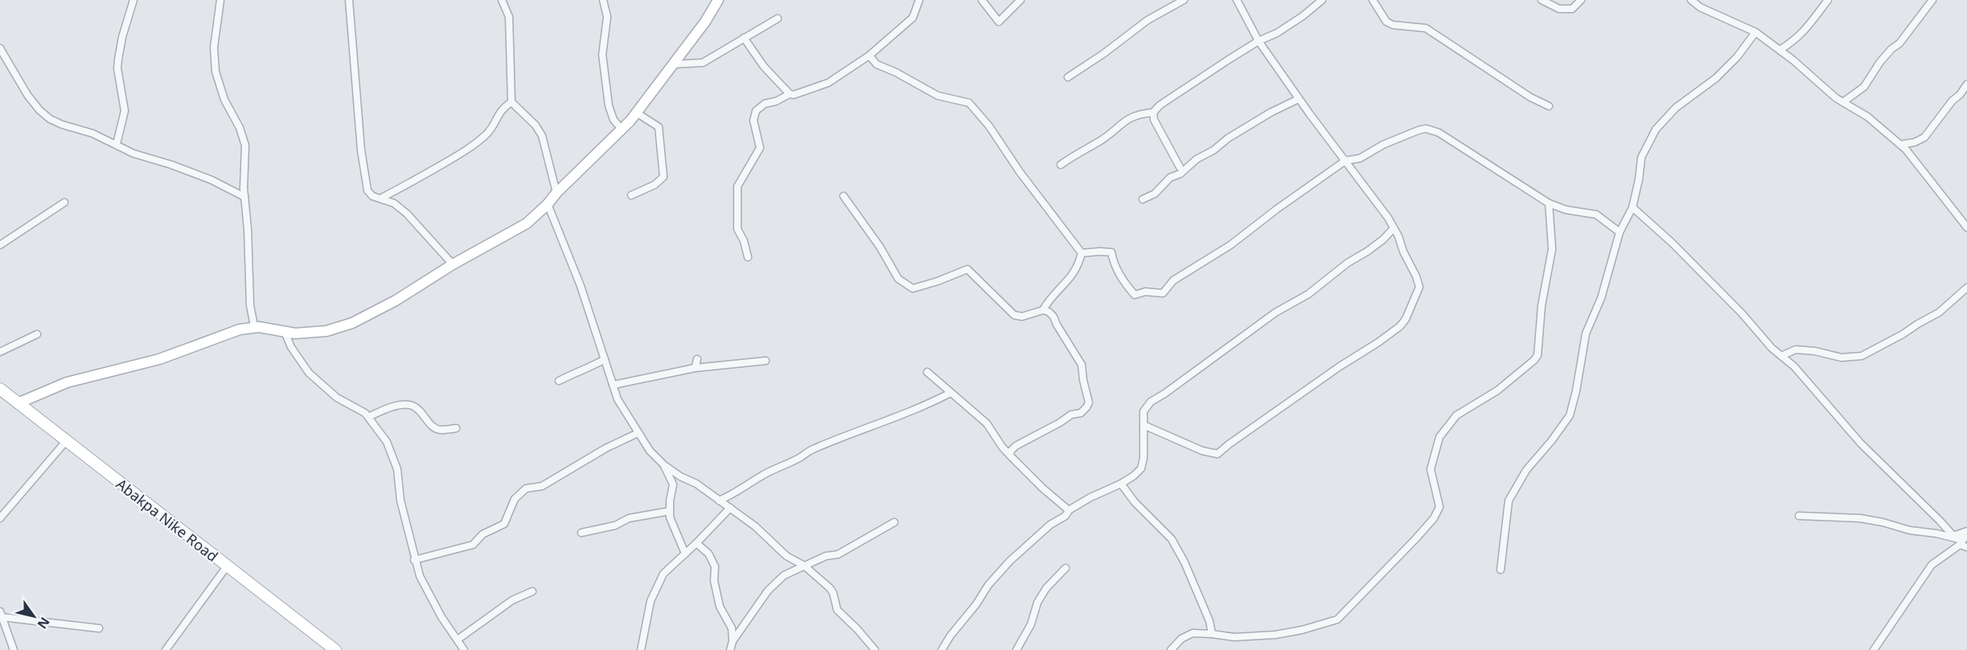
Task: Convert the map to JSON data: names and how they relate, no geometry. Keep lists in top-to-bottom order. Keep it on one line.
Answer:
{"streets":{"main road":["Abakpa Nike Road"]},"north":"bottom right"}
